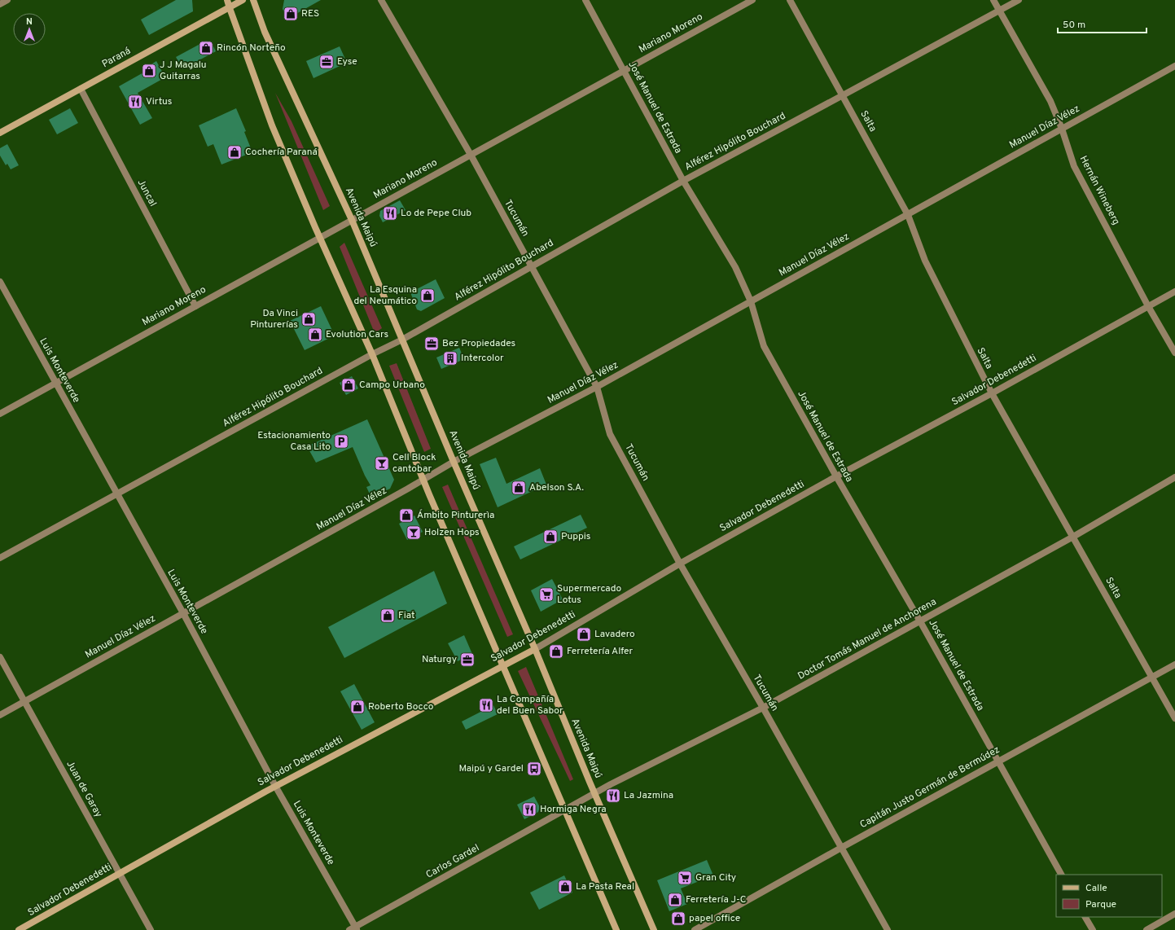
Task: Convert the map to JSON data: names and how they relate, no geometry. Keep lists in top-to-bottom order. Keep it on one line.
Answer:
{"streets":{"main road":["Paraná","Avenida Maipú","Salvador Debenedetti"],"street":["Mariano Moreno","José Manuel de Estrada","Salta","Manuel Díaz Vélez","Alférez Hipólito Bouchard","Hernán Wineberg","Juncal","Tucumán","Luis Monteverde","Doctor Tomás Manuel de Anchorena","Capitán Justo Germán de Bermúdez","Juan de Garay","Carlos Gardel"]},"crossings":[["Mariano Moreno","José Manuel de Estrada"],["Mariano Moreno","Juncal"],["Mariano Moreno","Avenida Maipú"],["Mariano Moreno","Tucumán"],["Mariano Moreno","Luis Monteverde"],["Paraná","Juncal"],["José Manuel de Estrada","Manuel Díaz Vélez"],["José Manuel de Estrada","Alférez Hipólito Bouchard"],["José Manuel de Estrada","Salvador Debenedetti"],["José Manuel de Estrada","Doctor Tomás Manuel de Anchorena"],["José Manuel de Estrada","Capitán Justo Germán de Bermúdez"],["Salta","Manuel Díaz Vélez"],["Salta","Alférez Hipólito Bouchard"],["Salta","Salvador Debenedetti"],["Salta","Doctor Tomás Manuel de Anchorena"],["Salta","Capitán Justo Germán de Bermúdez"],["Manuel Díaz Vélez","Hernán Wineberg"],["Manuel Díaz Vélez","Avenida Maipú"],["Manuel Díaz Vélez","Tucumán"],["Manuel Díaz Vélez","Luis Monteverde"],["Manuel Díaz Vélez","Juan de Garay"],["Alférez Hipólito Bouchard","Hernán Wineberg"],["Alférez Hipólito Bouchard","Avenida Maipú"],["Alférez Hipólito Bouchard","Tucumán"],["Alférez Hipólito Bouchard","Luis Monteverde"],["Hernán Wineberg","Salvador Debenedetti"],["Avenida Maipú","Salvador Debenedetti"],["Avenida Maipú","Doctor Tomás Manuel de Anchorena"],["Tucumán","Salvador Debenedetti"],["Tucumán","Doctor Tomás Manuel de Anchorena"],["Tucumán","Capitán Justo Germán de Bermúdez"],["Luis Monteverde","Salvador Debenedetti"],["Luis Monteverde","Carlos Gardel"],["Salvador Debenedetti","Juan de Garay"],["Doctor Tomás Manuel de Anchorena","Carlos Gardel"]],"places":{"shop":["RES","Rincón Norteño","J J Magalu Guitarras","Cochería Paraná","La Esquina del Neumático","Da Vinci Pinturerías","Evolution Cars","Campo Urbano","Abelson S.A.","Ámbito Pinturerìa","Puppis","Fiat","Lavadero","Ferretería Alfer","Roberto Bocco","La Pasta Real","Ferretería J-C","papel office"],"office":["Eyse","Bez Propiedades","Naturgy"],"restaurant":["Virtus","Lo de Pepe Club","La Compañía del Buen Sabor","La Jazmina","Hormiga Negra"],"building":["Intercolor"],"parking":["Estacionamiento Casa Lito"],"bar":["Cell Block cantobar","Holzen Hops"],"supermarket":["Supermercado Lotus","Gran City"],"bus stop":["Maipú y Gardel"]},"legend":["Calle","Parque"],"scale_bar":"50 m","north":"top"}
